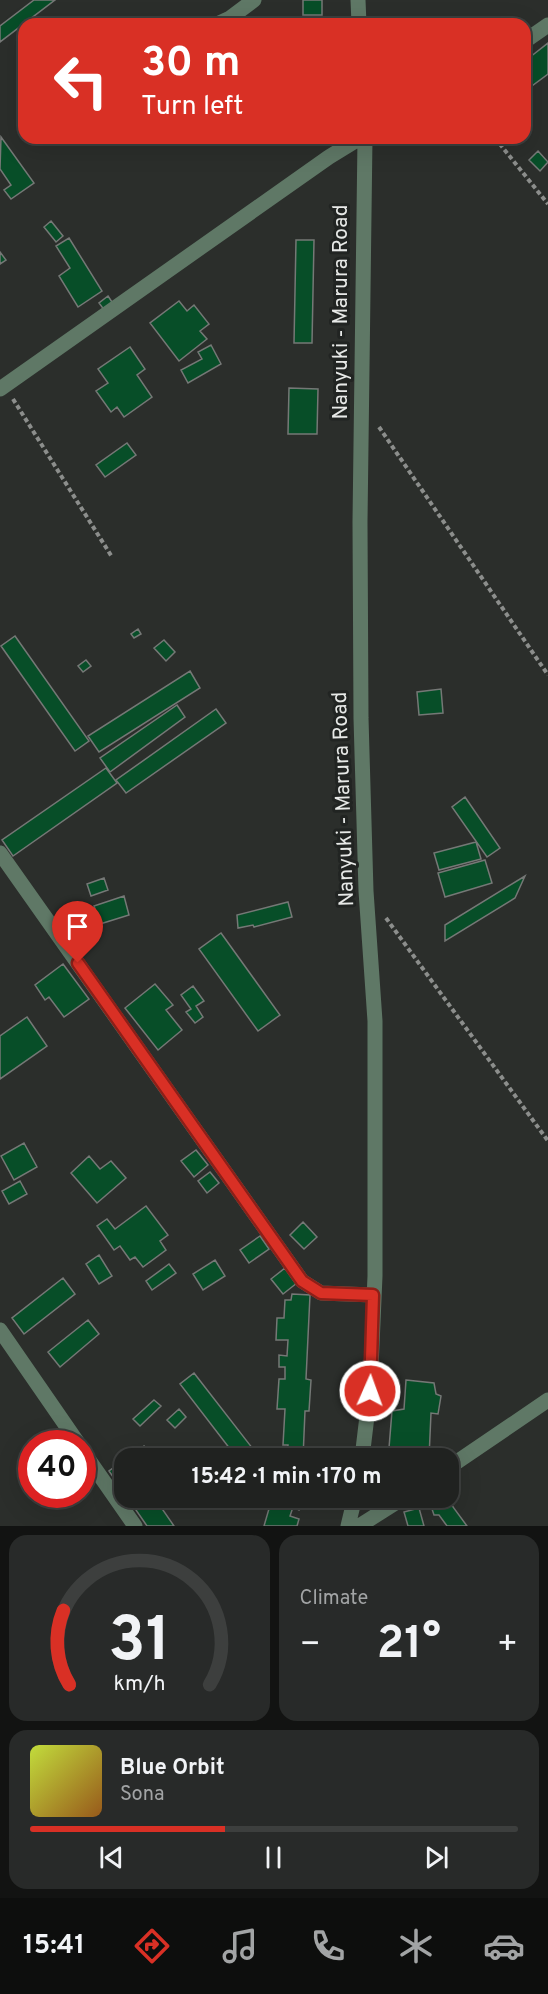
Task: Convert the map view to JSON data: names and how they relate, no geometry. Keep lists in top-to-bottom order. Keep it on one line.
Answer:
{"streets":{"street":["Nanyuki - Marura Road"]},"page":{"turn":["30 m","Turn left"],"limit":"40","trip":"15:42 · 1 min · 170 m","tile":"Climate","heat":["−","21°","+"],"song":["Blue Orbit","Sona"],"tabs":"15:41","gauge":["31","km/h"]}}
